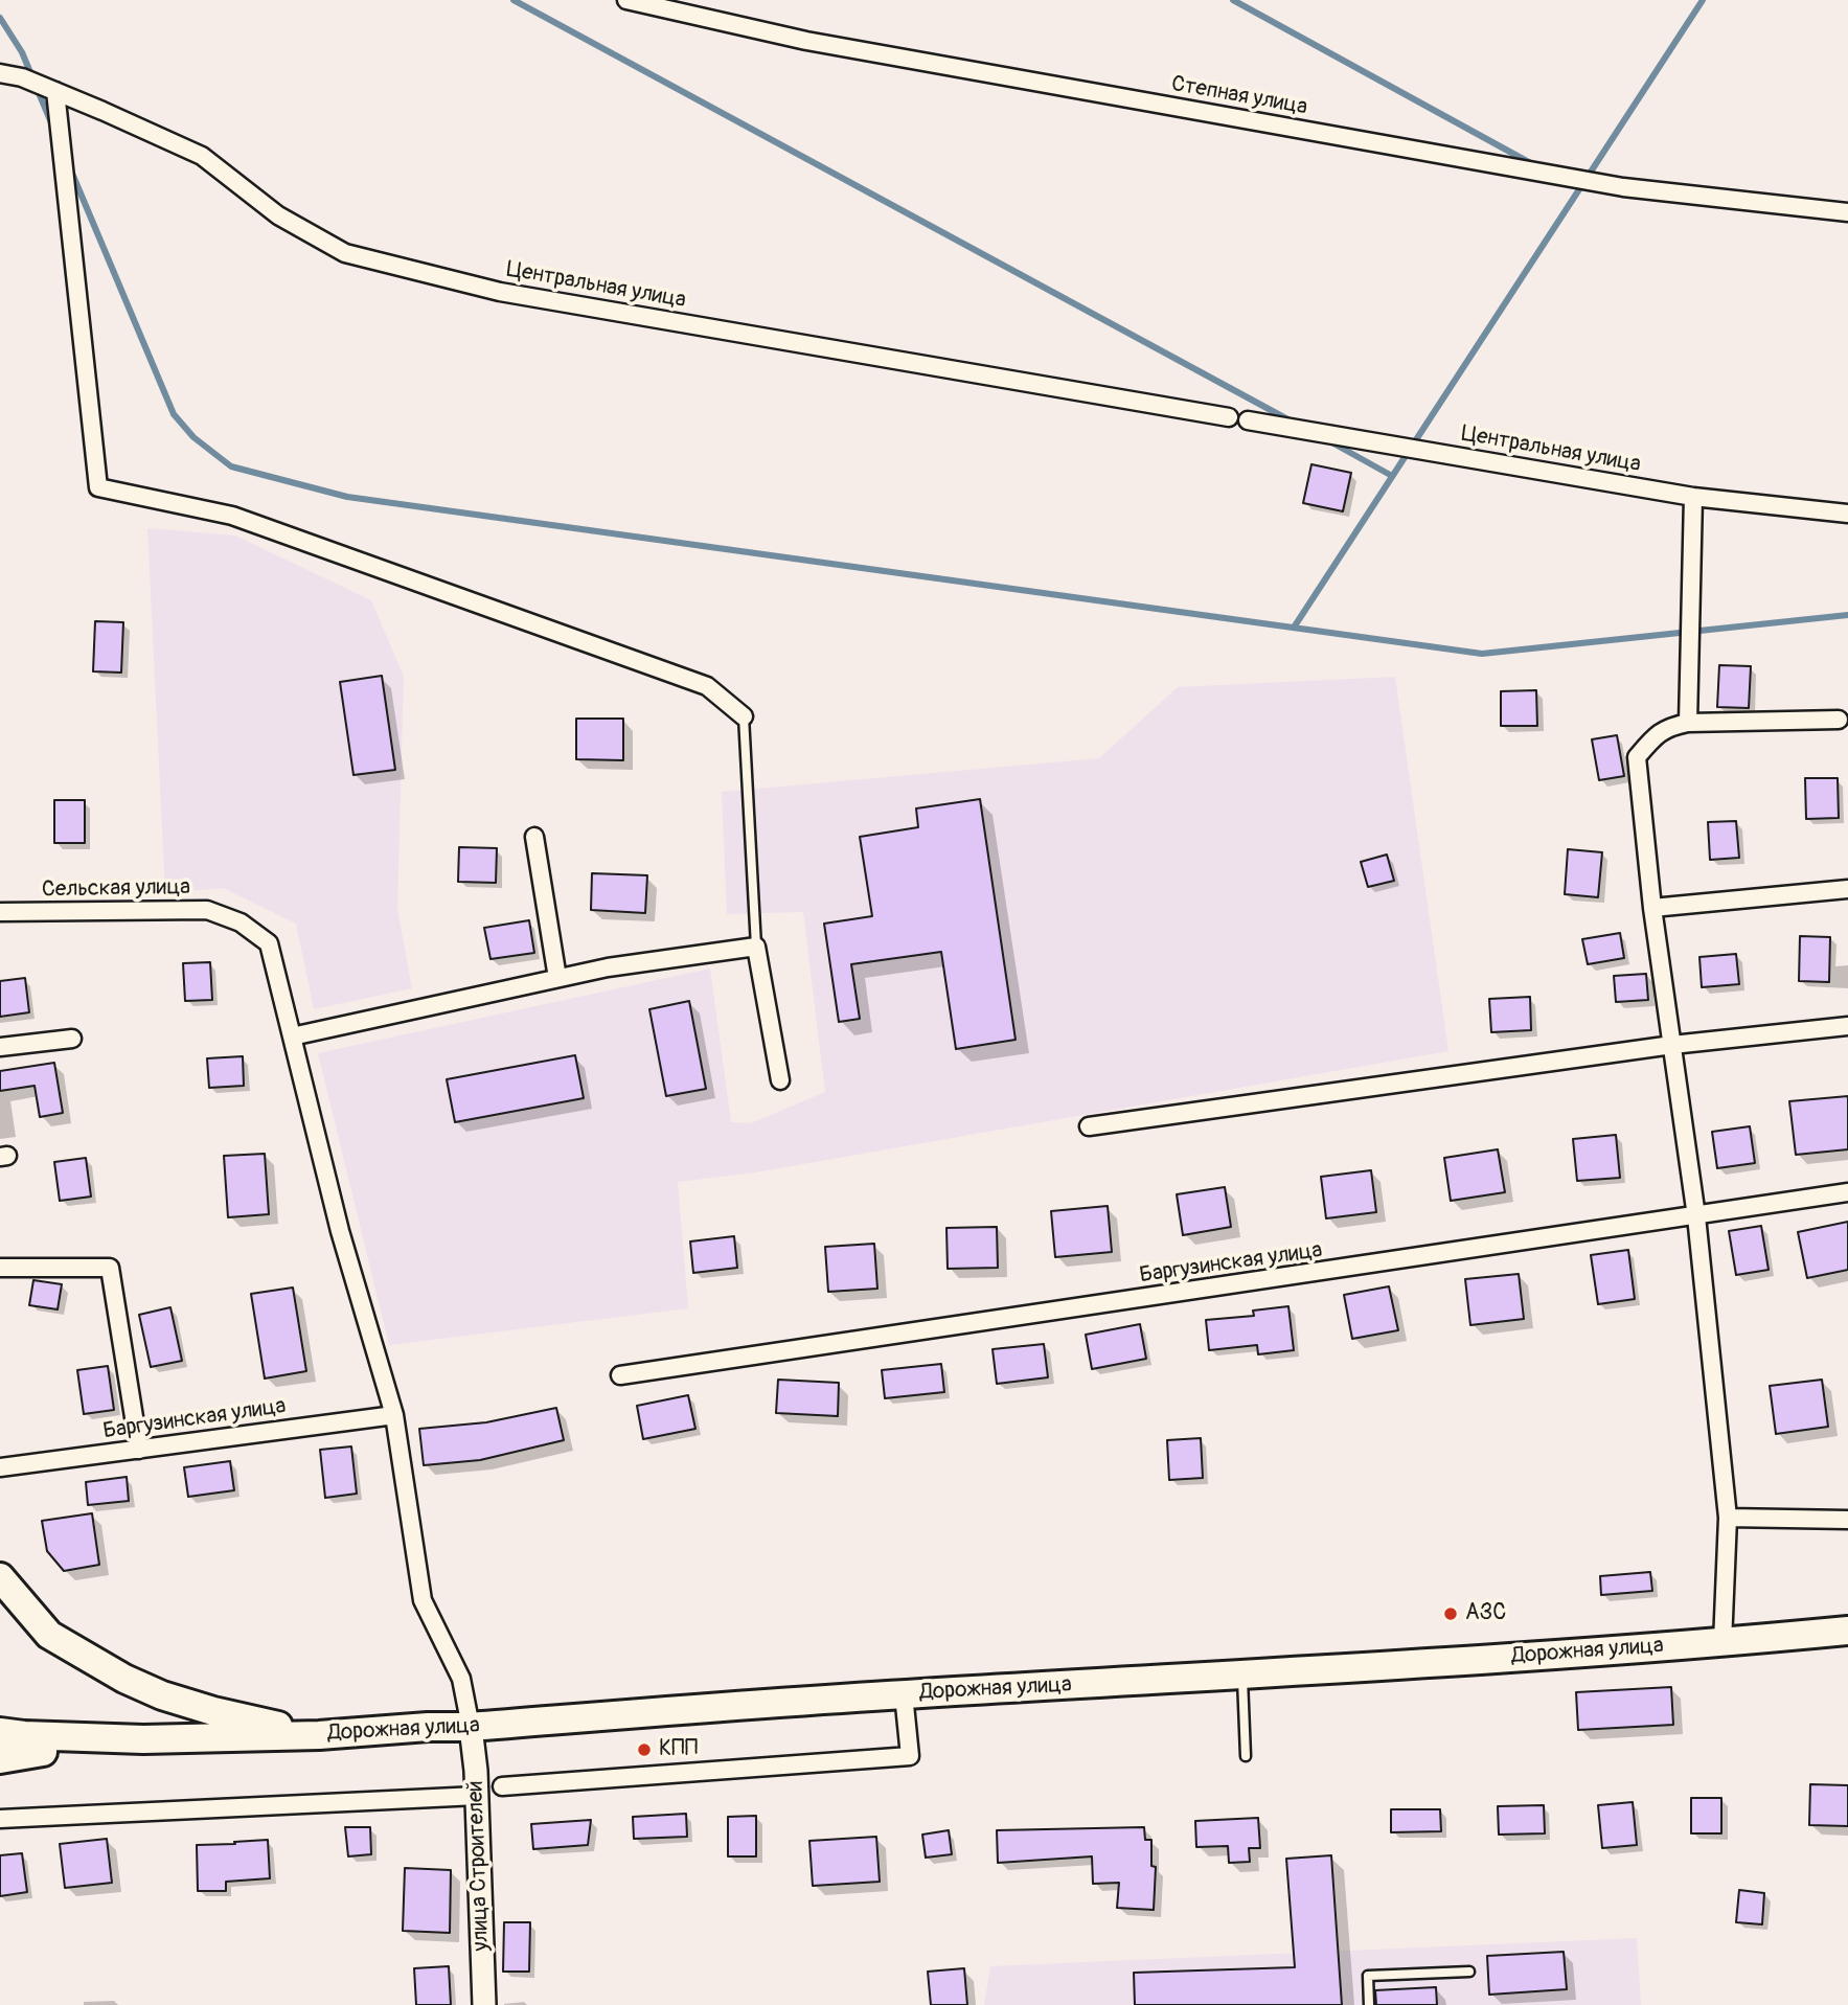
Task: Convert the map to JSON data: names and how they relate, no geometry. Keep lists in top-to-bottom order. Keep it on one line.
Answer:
{"streets":{"main road":["Дорожная улица"],"street":["Степная улица","Центральная улица","Сельская улица","Баргузинская улица","улица Строителей"]},"crossings":[["Дорожная улица","улица Строителей"]],"places":["АЗС","КПП"]}
